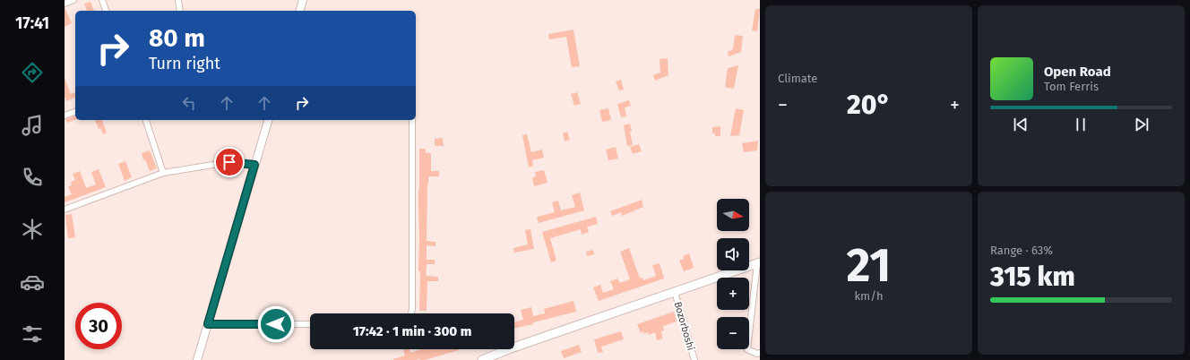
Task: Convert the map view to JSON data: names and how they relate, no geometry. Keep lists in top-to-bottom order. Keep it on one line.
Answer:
{"streets":{"street":["Bozorboshi"]},"north":"right","page":{"tabs":"17:41","tile":["Climate",["21","km/h"],["Range · 63%","315 km"]],"turn":["80 m","Turn right"],"song":["Open Road","Tom Ferris"],"heat":["−","20°","+"],"map_buttons":["+","−"],"limit":"30","trip":"17:42 · 1 min · 300 m"}}
